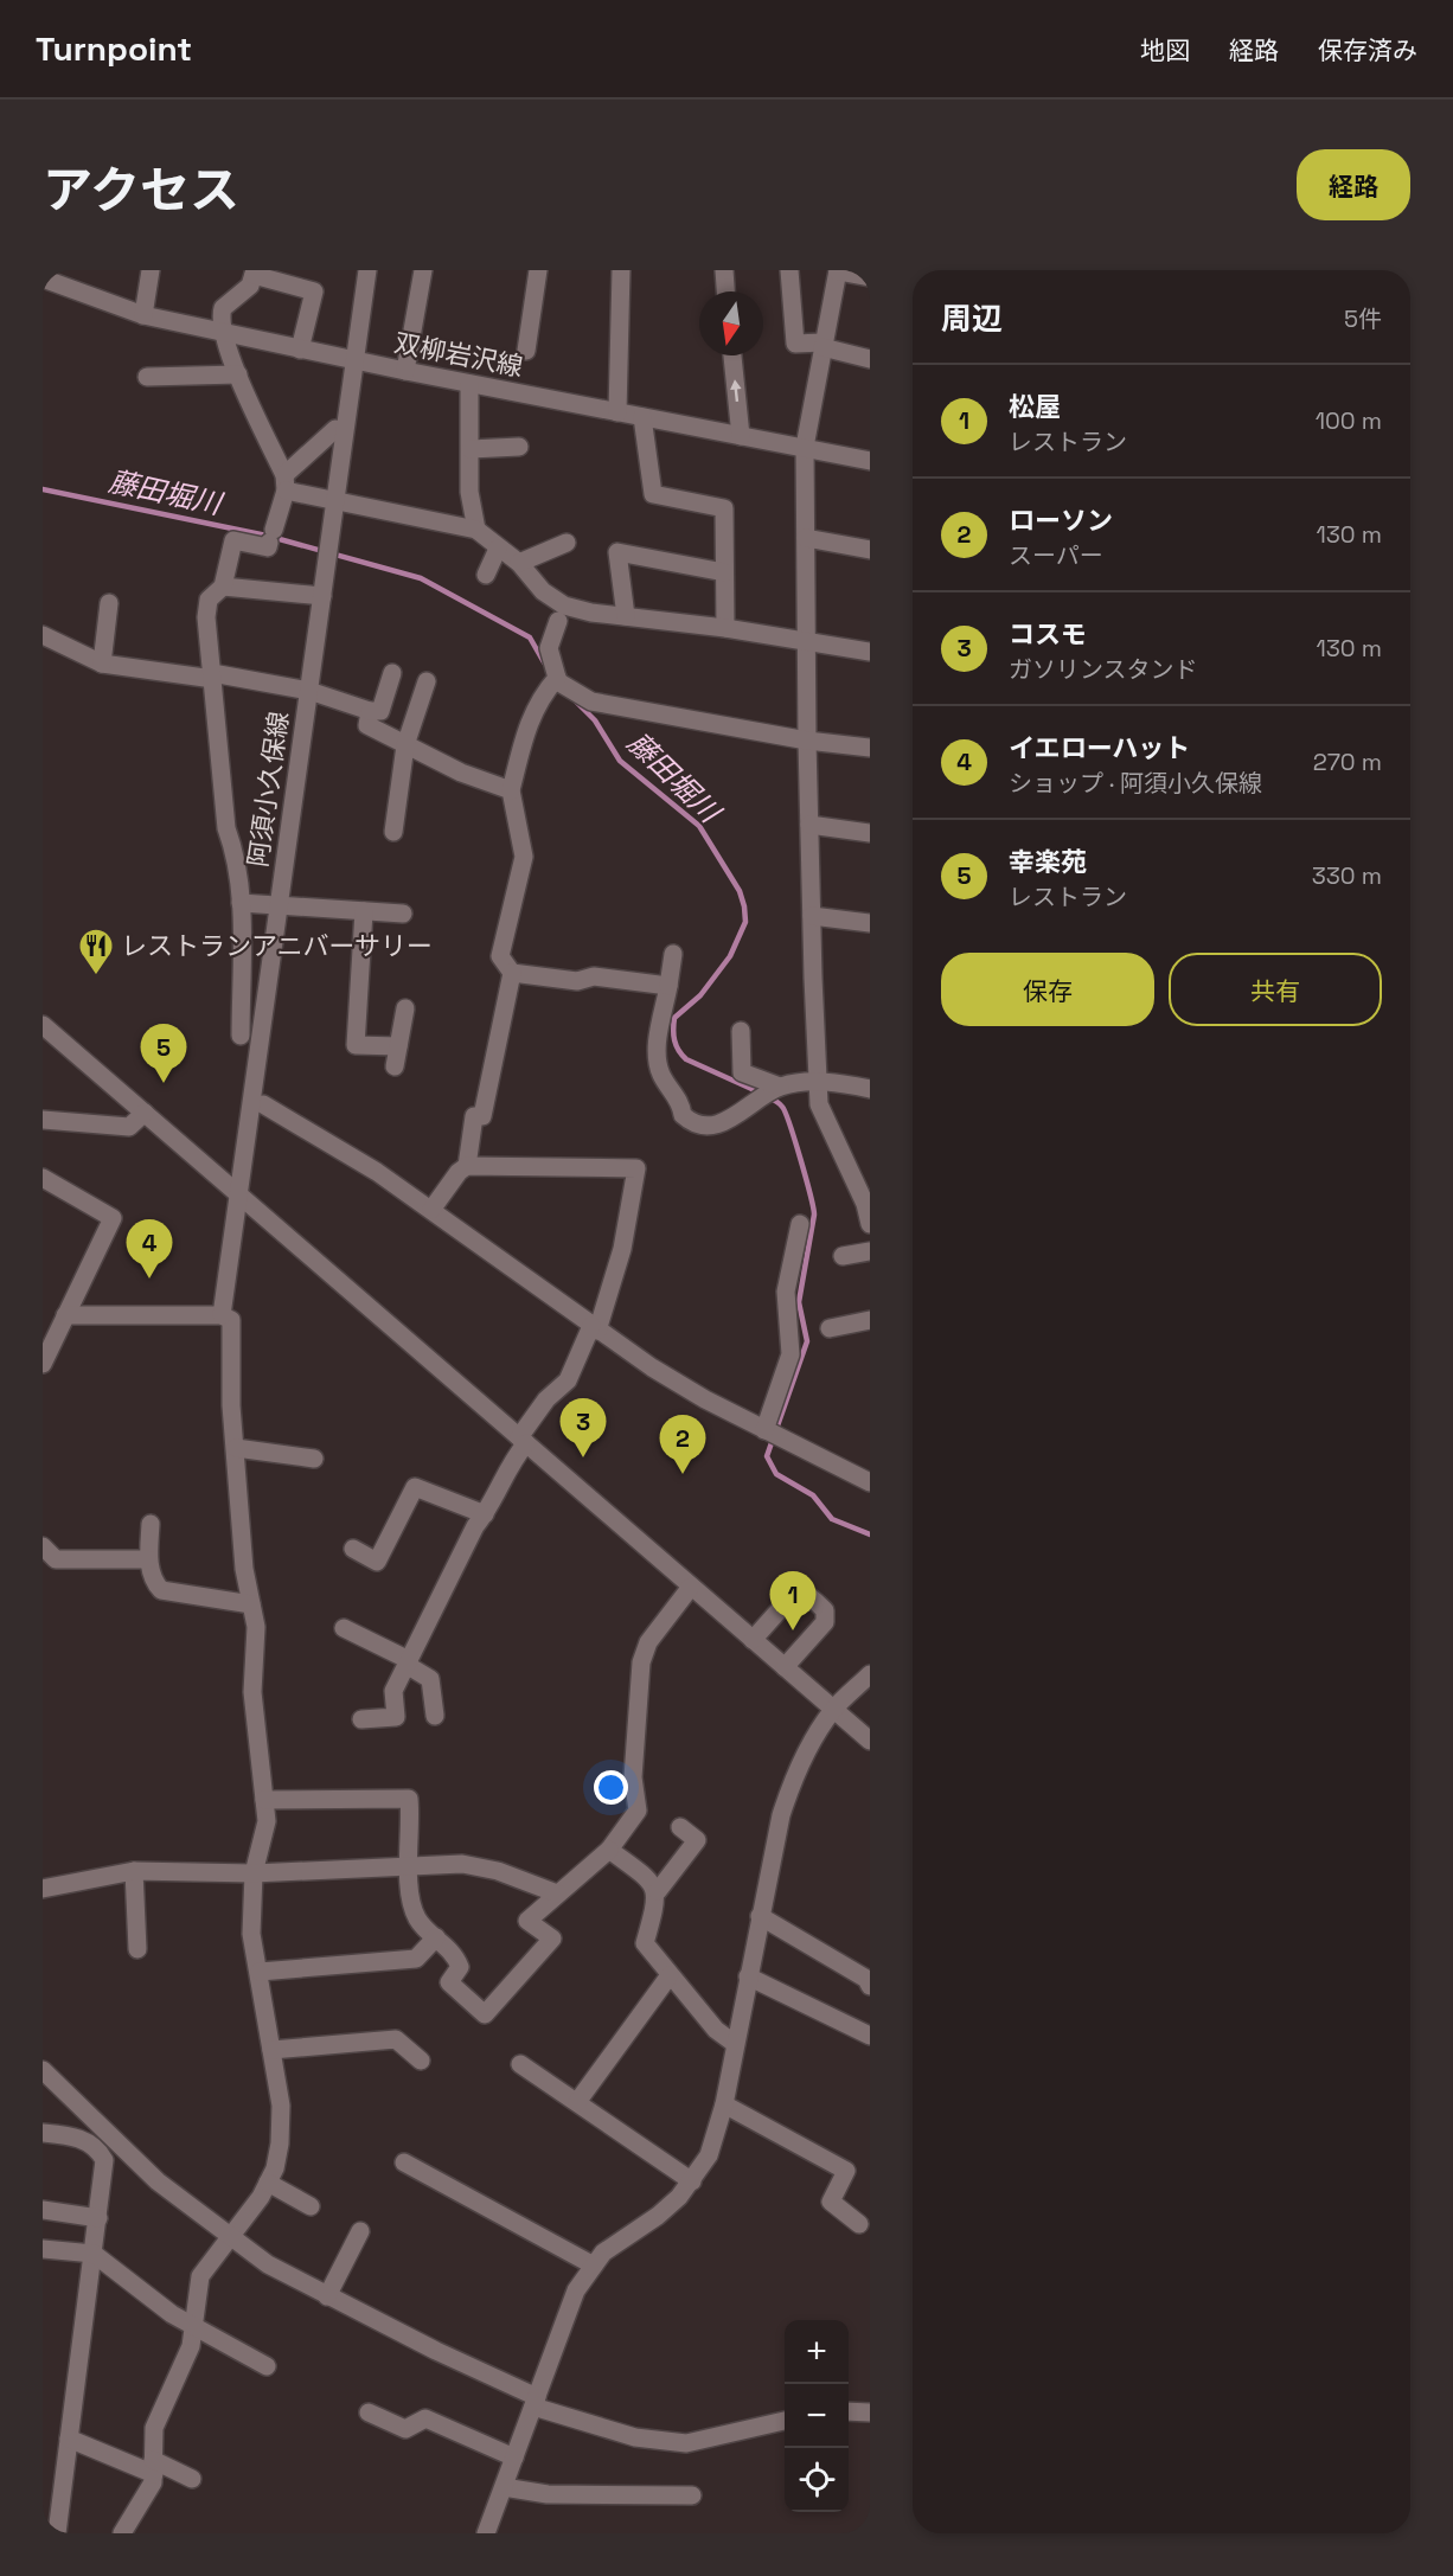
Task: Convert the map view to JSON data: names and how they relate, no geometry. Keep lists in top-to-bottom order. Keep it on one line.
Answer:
{"streets":{"street":["双柳岩沢線","阿須小久保線"]},"crossings":[["双柳岩沢線","阿須小久保線"]],"water":["藤田堀川"],"places":{"restaurant":["レストランアニバーサリー"]},"north":"bottom","page":{"header":"Turnpoint","nav":["地図","経路","保存済み"],"title":"アクセス","buttons":["経路",["保存","共有"]],"heading":["周辺","5件"],"list":[{"mark":"1","name":"松屋","note":"レストラン","value":"100 m"},{"mark":"2","name":"ローソン","note":"スーパー","value":"130 m"},{"mark":"3","name":"コスモ","note":"ガソリンスタンド","value":"130 m"},{"mark":"4","name":"イエローハット","note":"ショップ · 阿須小久保線","value":"270 m"},{"mark":"5","name":"幸楽苑","note":"レストラン","value":"330 m"}],"pins":["5","4","3","2","1"],"map_buttons":["+","−"]}}
